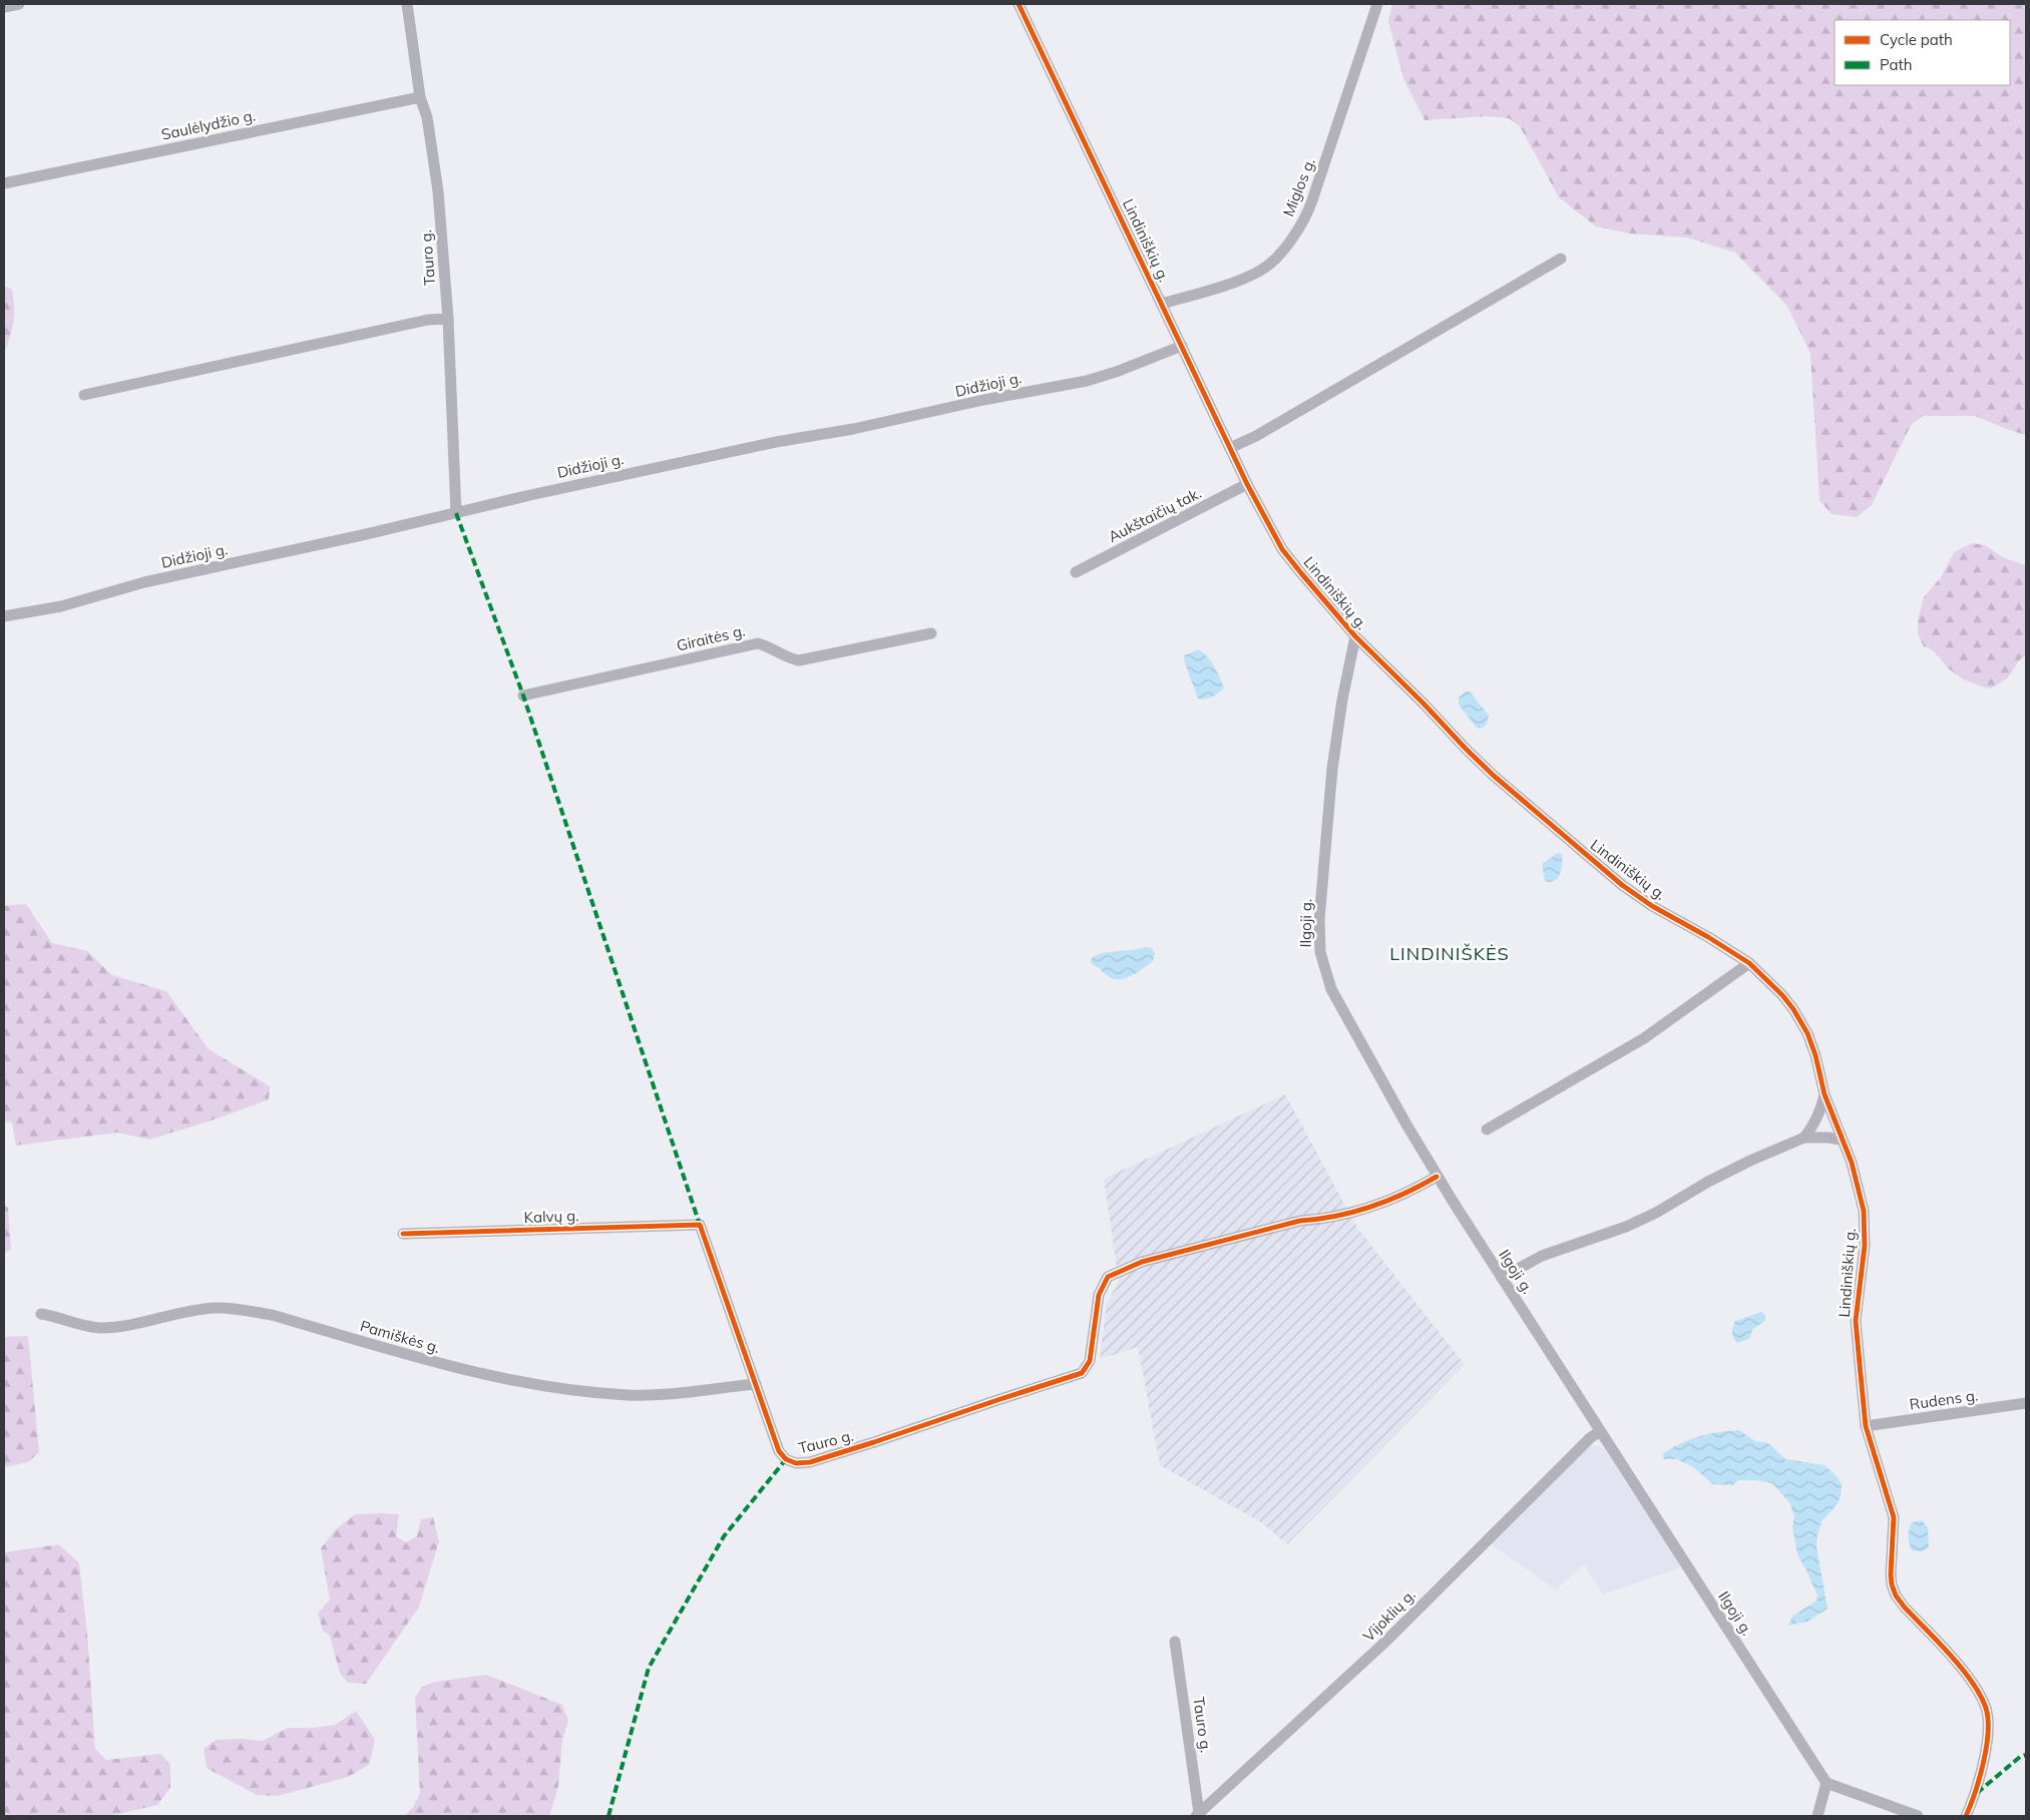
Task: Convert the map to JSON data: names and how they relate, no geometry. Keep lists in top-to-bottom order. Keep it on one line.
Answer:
{"streets":{"street":["Saulėlydžio g.","Miglos g.","Lindiniškių g.","Tauro g.","Didžioji g.","Aukštaičių tak.","Giraitės g.","Ilgoji g.","Kalvų g.","Pamiškės g.","Rudens g.","Vijoklių g."]},"crossings":[["Saulėlydžio g.","Tauro g."],["Miglos g.","Lindiniškių g."],["Lindiniškių g.","Didžioji g."],["Lindiniškių g.","Aukštaičių tak."],["Lindiniškių g.","Ilgoji g."],["Lindiniškių g.","Rudens g."],["Tauro g.","Didžioji g."],["Tauro g.","Ilgoji g."],["Tauro g.","Kalvų g."],["Tauro g.","Pamiškės g."],["Tauro g.","Vijoklių g."],["Ilgoji g.","Vijoklių g."]],"districts":["LINDINIŠKĖS"],"legend":["Cycle path","Path"]}
